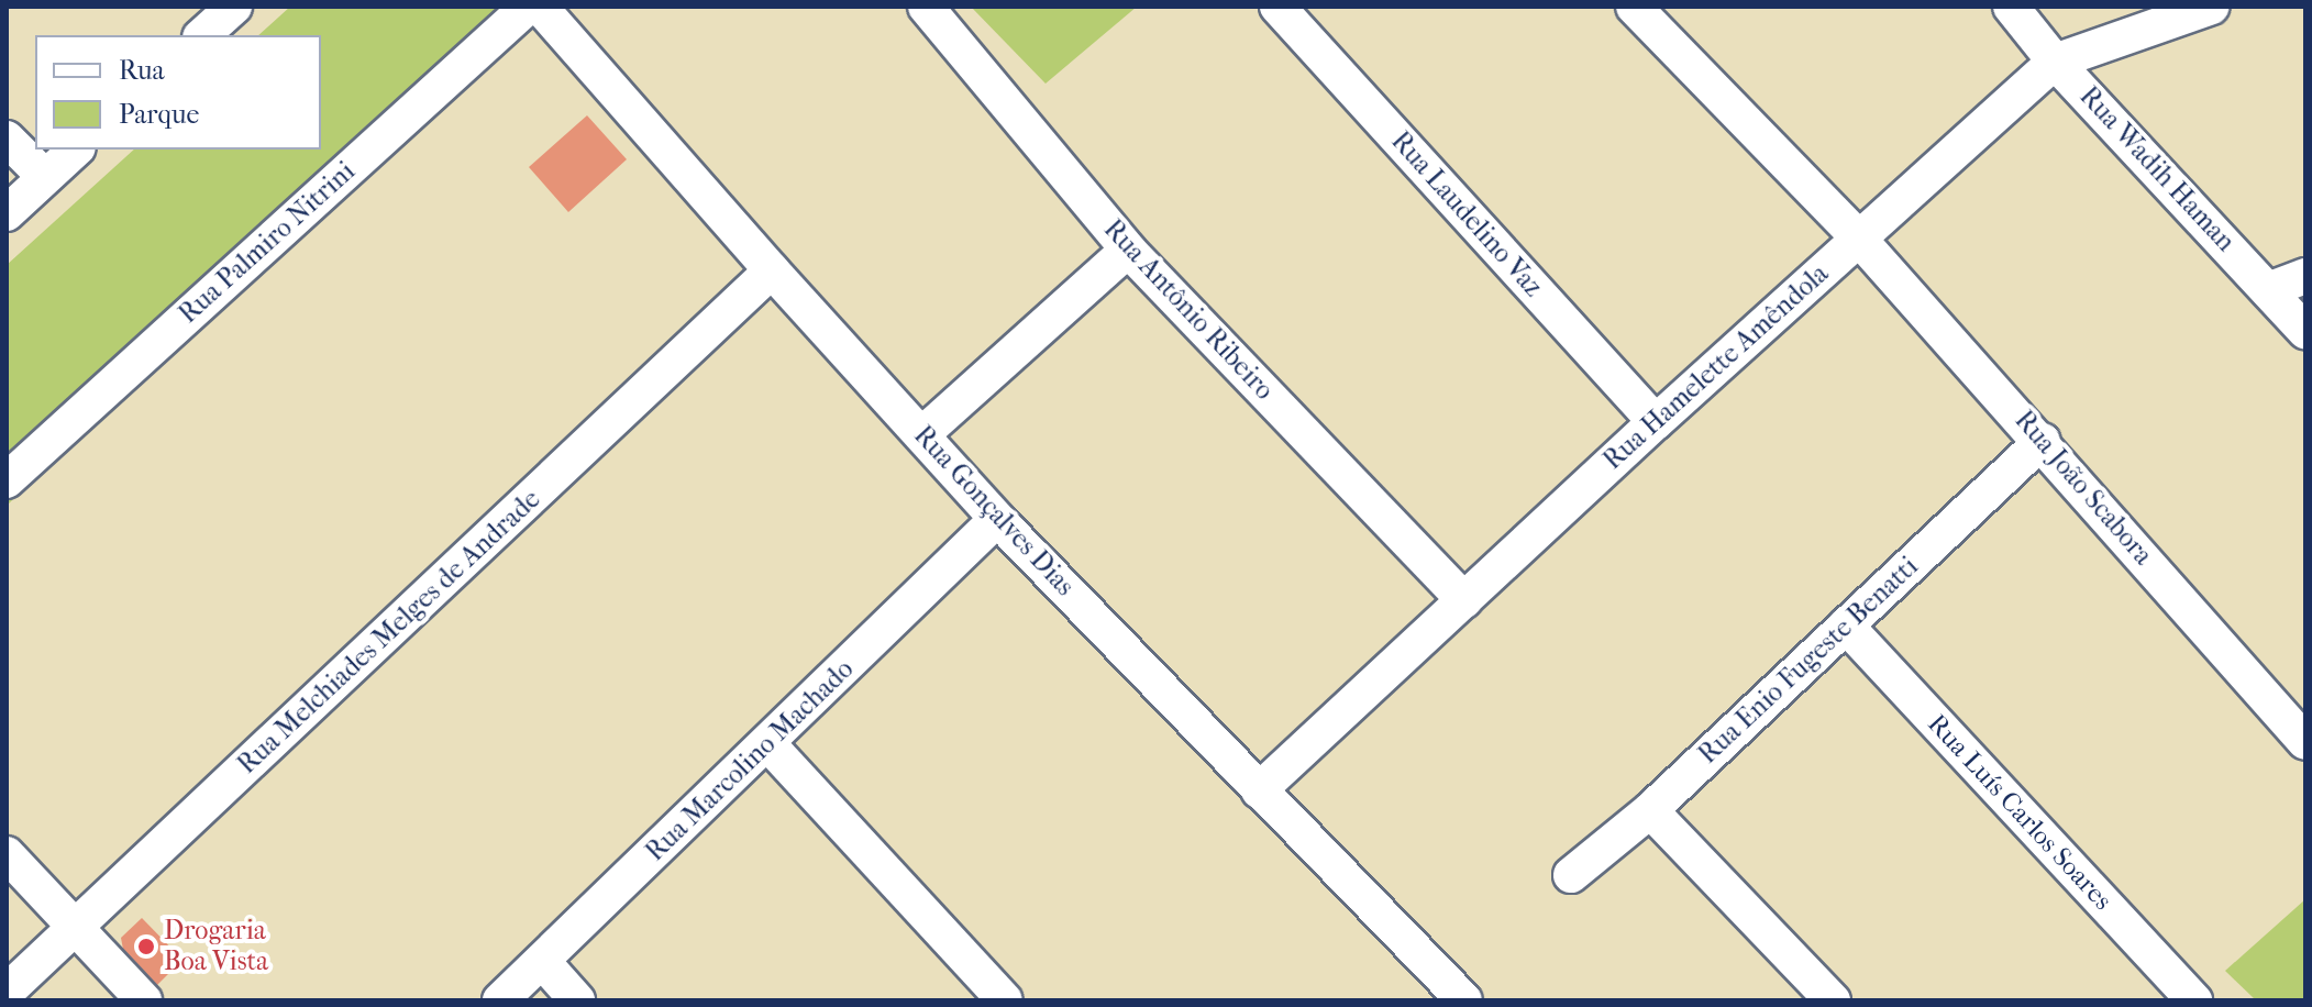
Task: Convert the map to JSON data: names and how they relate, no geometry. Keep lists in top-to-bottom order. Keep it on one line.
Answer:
{"streets":{"street":["Rua Wadih Haman","Rua Laudelino Vaz","Rua Palmiro Nitrini","Rua Antônio Ribeiro","Rua Hamelette Amêndola","Rua João Scabora","Rua Gonçalves Dias","Rua Melchiades Melges de Andrade","Rua Enio Fugeste Benatti","Rua Marcolino Machado","Rua Luís Carlos Soares"]},"crossings":[["Rua Wadih Haman","Rua Hamelette Amêndola"],["Rua Laudelino Vaz","Rua Hamelette Amêndola"],["Rua Antônio Ribeiro","Rua Hamelette Amêndola"],["Rua Hamelette Amêndola","Rua João Scabora"],["Rua Hamelette Amêndola","Rua Gonçalves Dias"],["Rua João Scabora","Rua Enio Fugeste Benatti"],["Rua Gonçalves Dias","Rua Melchiades Melges de Andrade"],["Rua Gonçalves Dias","Rua Marcolino Machado"],["Rua Enio Fugeste Benatti","Rua Luís Carlos Soares"]],"places":["Drogaria Boa Vista"],"legend":["Rua","Parque"]}
